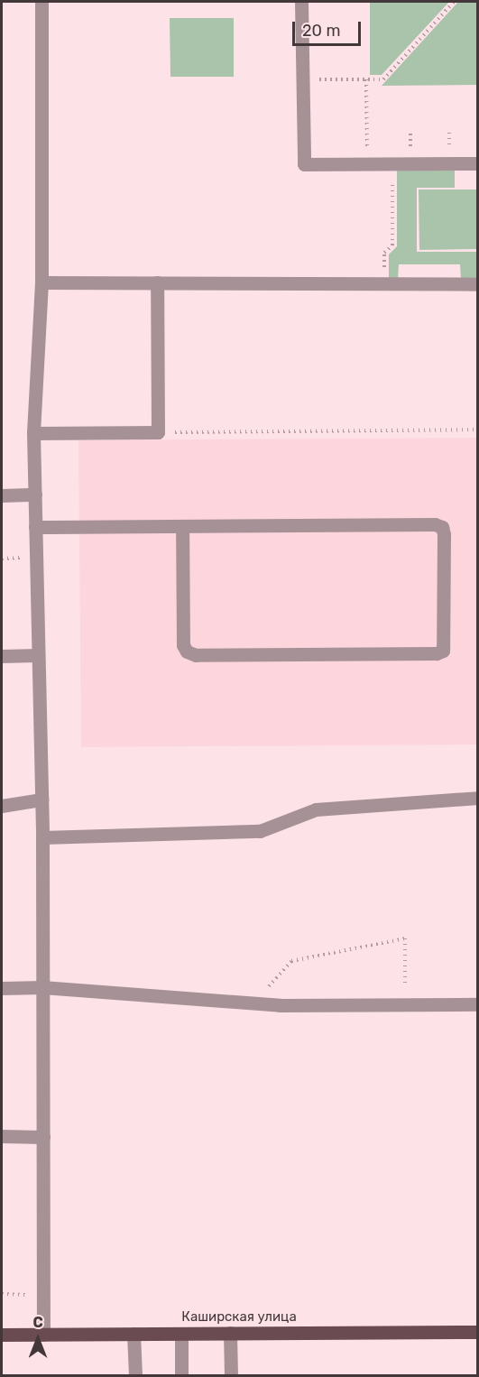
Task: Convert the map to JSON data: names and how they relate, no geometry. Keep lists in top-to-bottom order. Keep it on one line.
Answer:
{"streets":{"main road":["Каширская улица"]},"scale_bar":"20 m","north":"top"}
